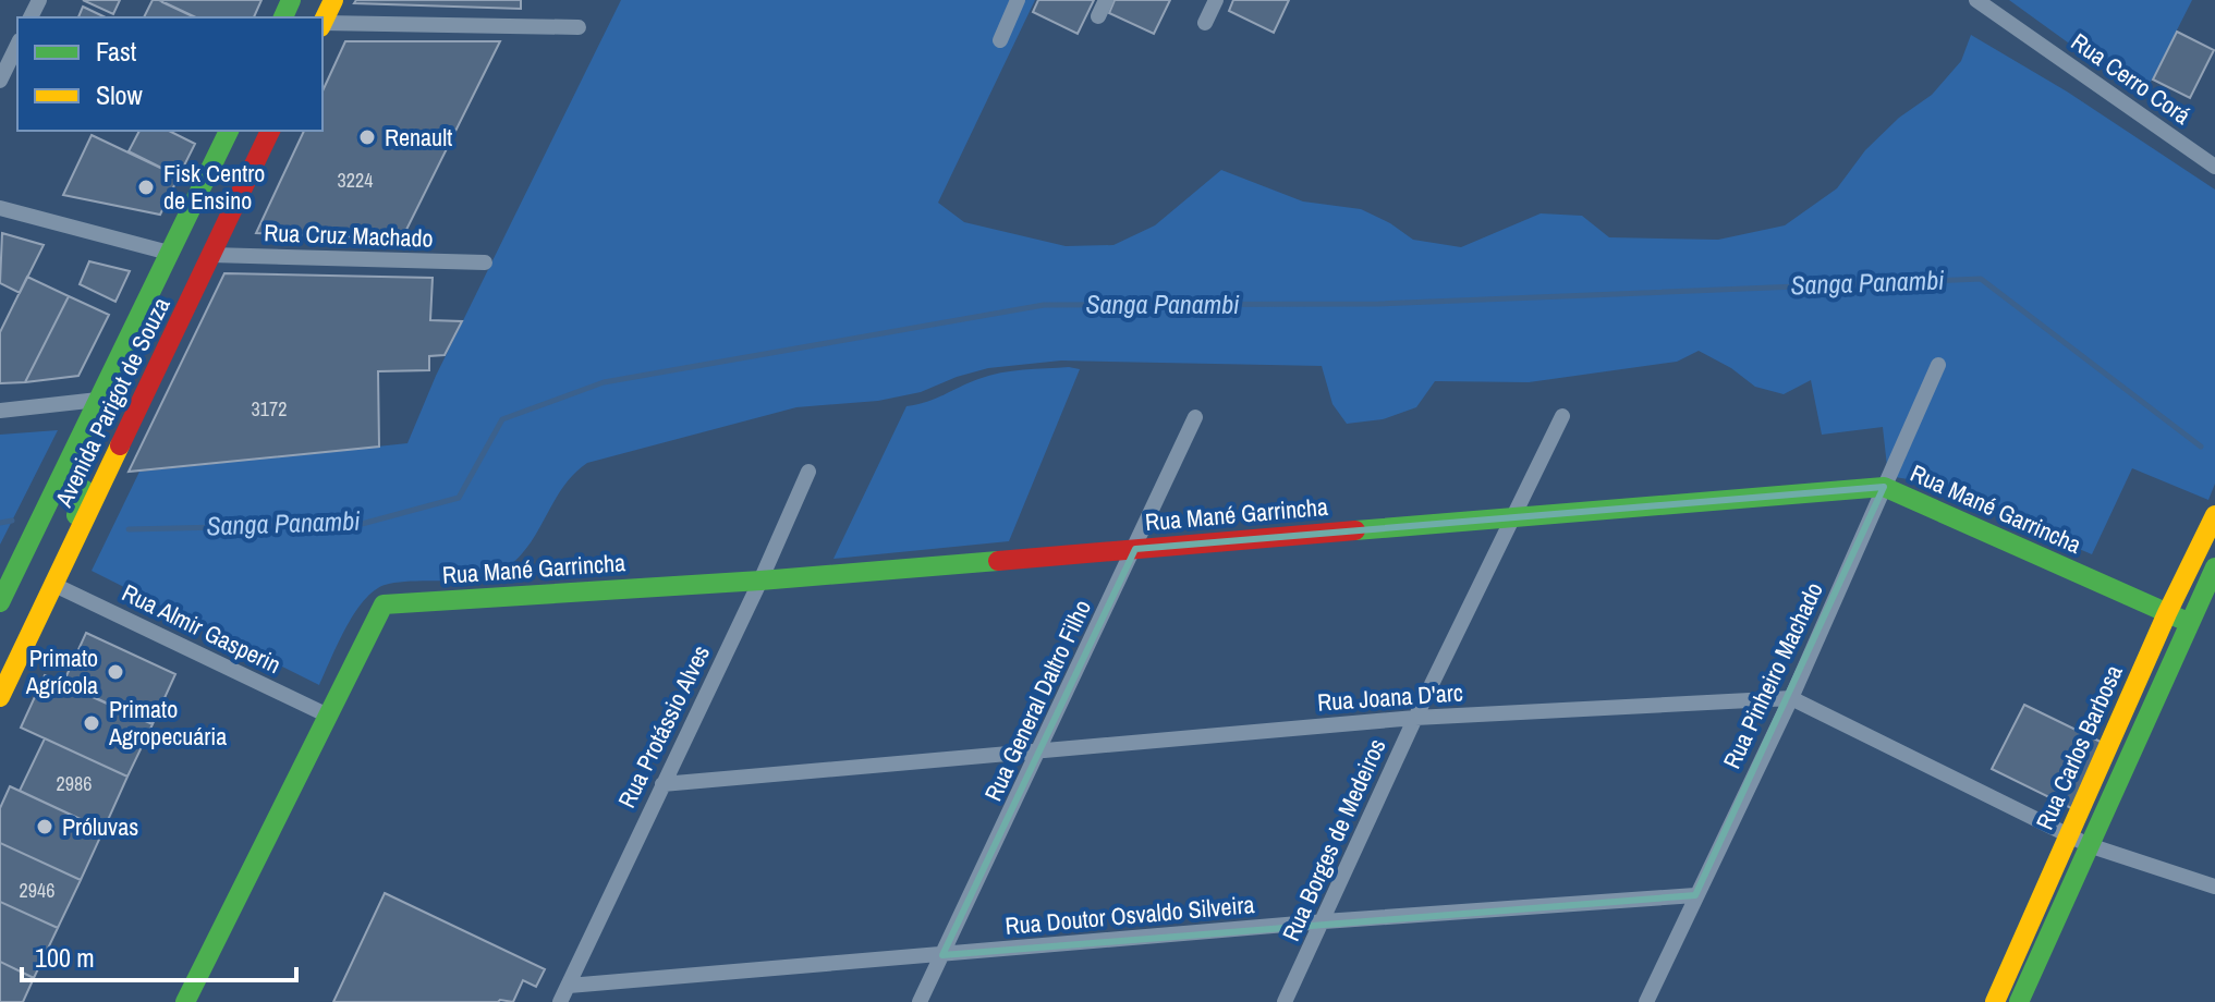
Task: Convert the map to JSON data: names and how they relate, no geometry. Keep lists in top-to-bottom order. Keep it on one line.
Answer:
{"streets":{"street":["Rua Cerro Corá","Rua Cruz Machado","Avenida Parigot de Souza","Rua Mané Garrincha","Rua Almir Gasperin","Rua Pinheiro Machado","Rua Joana D'arc","Rua General Daltro Filho","Rua Protássio Alves","Rua Carlos Barbosa","Rua Borges de Medeiros","Rua Doutor Osvaldo Silveira"]},"crossings":[["Rua Cruz Machado","Avenida Parigot de Souza"],["Avenida Parigot de Souza","Rua Almir Gasperin"],["Rua Mané Garrincha","Rua Almir Gasperin"],["Rua Mané Garrincha","Rua Pinheiro Machado"],["Rua Mané Garrincha","Rua General Daltro Filho"],["Rua Mané Garrincha","Rua Protássio Alves"],["Rua Mané Garrincha","Rua Carlos Barbosa"],["Rua Mané Garrincha","Rua Borges de Medeiros"],["Rua Pinheiro Machado","Rua Joana D'arc"],["Rua Pinheiro Machado","Rua Doutor Osvaldo Silveira"],["Rua Joana D'arc","Rua General Daltro Filho"],["Rua Joana D'arc","Rua Protássio Alves"],["Rua Joana D'arc","Rua Carlos Barbosa"],["Rua Joana D'arc","Rua Borges de Medeiros"],["Rua General Daltro Filho","Rua Doutor Osvaldo Silveira"],["Rua Protássio Alves","Rua Doutor Osvaldo Silveira"],["Rua Borges de Medeiros","Rua Doutor Osvaldo Silveira"]],"water":["Sanga Panambi"],"places":["Renault","Fisk Centro de Ensino","Primato Agrícola","Primato Agropecuária","Próluvas"],"house_numbers":["3224","3172","2986","2946"],"legend":["Fast","Slow"],"scale_bar":"100 m"}
